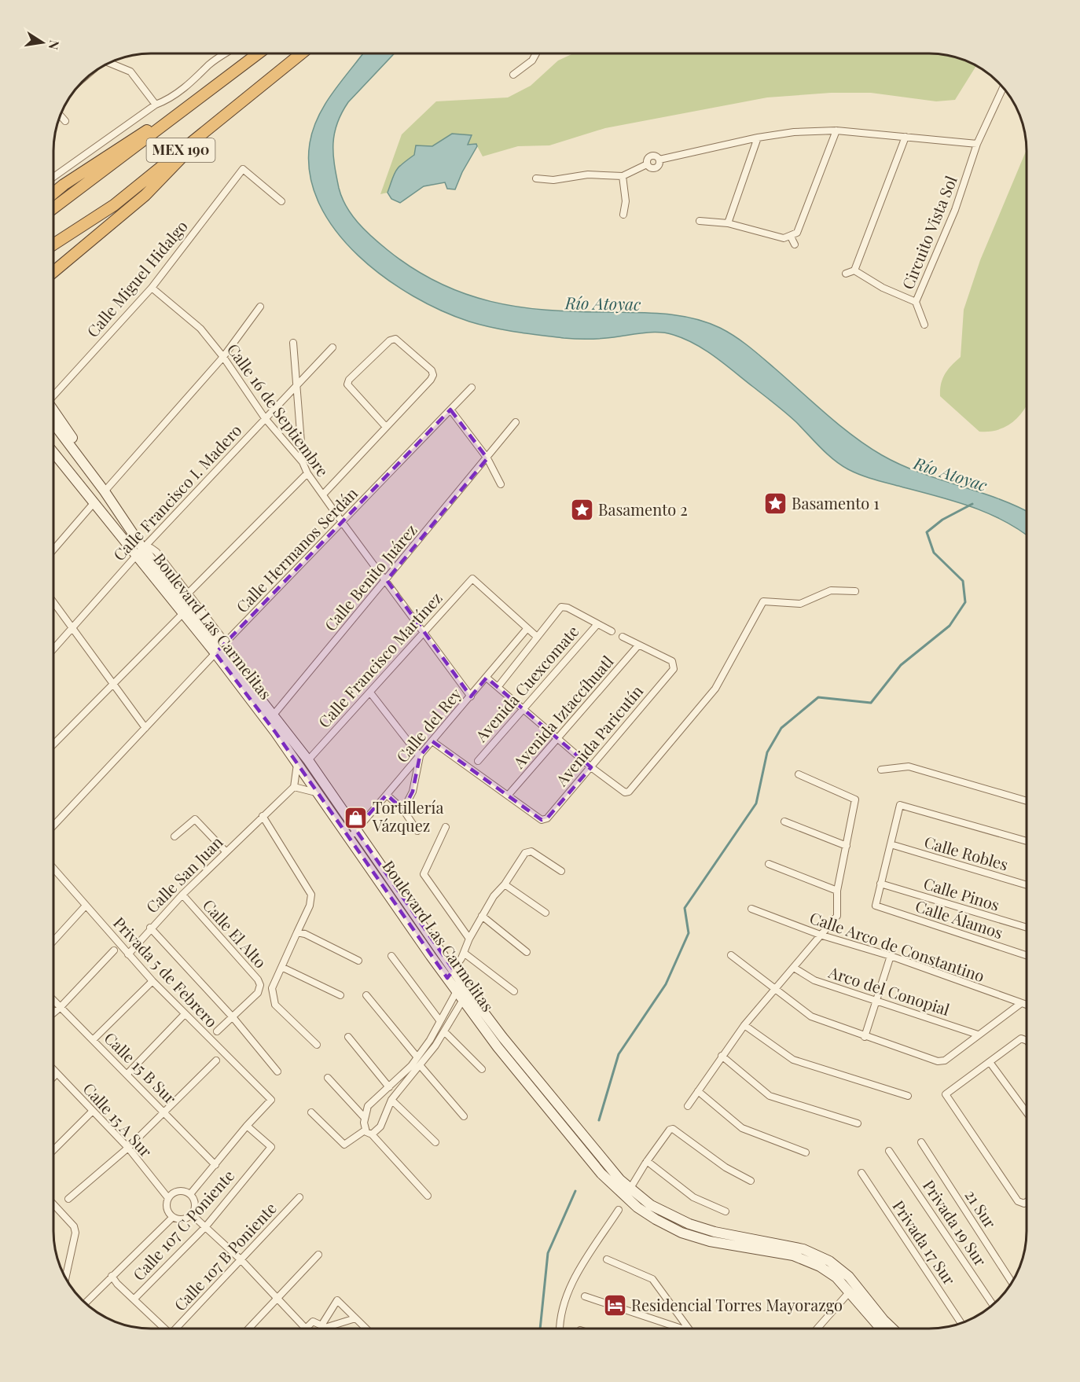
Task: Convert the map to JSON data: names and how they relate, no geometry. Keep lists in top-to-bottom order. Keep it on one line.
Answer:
{"streets":{"highway":["MEX 190"],"main road":["Boulevard Las Carmelitas"],"street":["Circuito Vista Sol","Calle Miguel Hidalgo","Calle 16 de Septiembre","Calle Francisco I. Madero","Calle Hermanos Serdán","Calle Benito Juárez","Calle Francisco Martínez","Avenida Cuexcomate","Avenida Iztaccíhuatl","Calle del Rey","Avenida Paricutín","Calle Robles","Calle San Juan","Calle Pinos","Calle Álamos","Calle El Alto","Calle Arco de Constantino","Privada 5 de Febrero","Arco del Conopial","Calle 15 B Sur","Calle 15 A Sur","21 Sur","Privada 19 Sur","Calle 107 C Poniente","Privada 17 Sur","Calle 107 B Poniente"]},"crossings":[["Calle Miguel Hidalgo","Calle 16 de Septiembre"],["Calle 16 de Septiembre","Calle Francisco I. Madero"],["Calle 16 de Septiembre","Calle Hermanos Serdán"],["Calle 16 de Septiembre","Calle Benito Juárez"],["Calle 16 de Septiembre","Calle Francisco Martínez"],["Calle 16 de Septiembre","Calle del Rey"],["Calle Francisco I. Madero","Boulevard Las Carmelitas"],["Calle Hermanos Serdán","Boulevard Las Carmelitas"],["Calle Benito Juárez","Boulevard Las Carmelitas"],["Boulevard Las Carmelitas","Calle Francisco Martínez"],["Boulevard Las Carmelitas","Calle del Rey"],["Calle Francisco Martínez","Calle del Rey"],["Avenida Iztaccíhuatl","Avenida Paricutín"],["Calle San Juan","Calle El Alto"],["Calle San Juan","Privada 5 de Febrero"],["Calle Pinos","Calle Álamos"],["Privada 5 de Febrero","Calle 107 C Poniente"]],"water":["Río Atoyac"],"places":{"place":["Basamento 1","Basamento 2"],"shop":["Tortillería Vázquez"],"hotel":["Residencial Torres Mayorazgo"]},"north":"right"}
